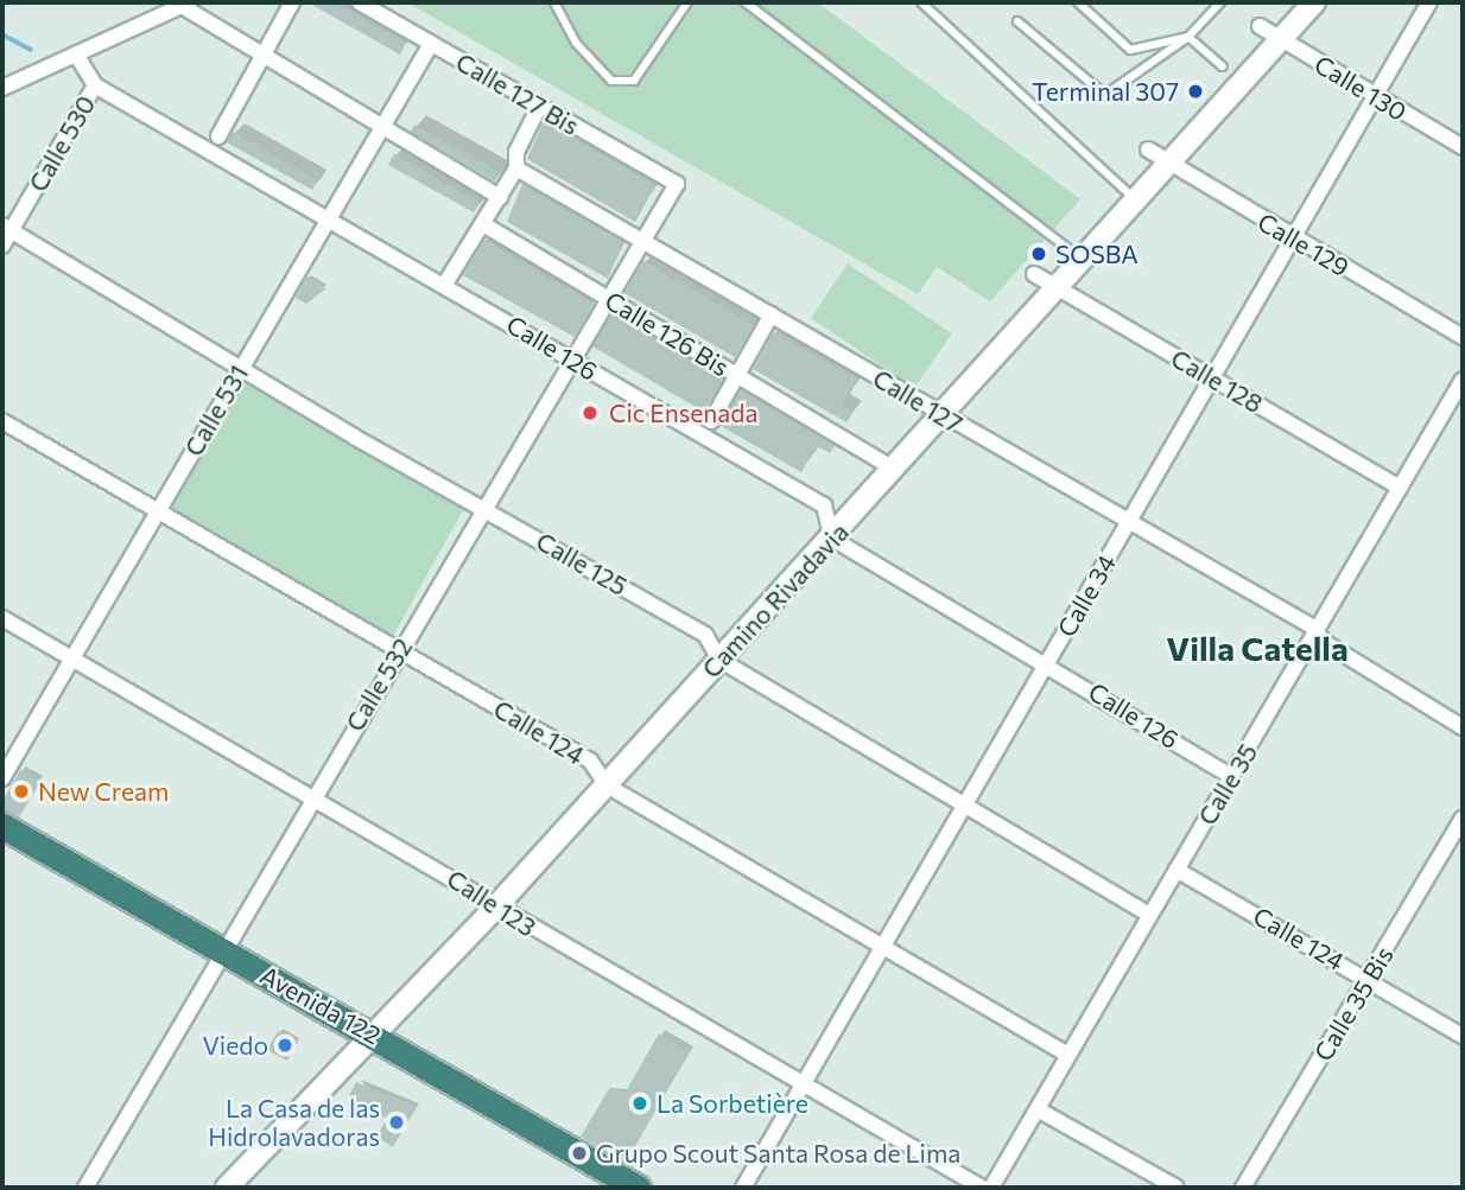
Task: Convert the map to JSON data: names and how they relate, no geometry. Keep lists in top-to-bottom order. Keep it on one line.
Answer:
{"streets":{"highway":["Avenida 122"],"main road":["Camino Rivadavia"],"street":["Calle 130","Calle 127 Bis","Calle 530","Calle 129","Calle 126 Bis","Calle 126","Calle 128","Calle 127","Calle 531","Calle 125","Calle 34","Calle 532","Calle 124","Calle 35","Calle 123","Calle 35 Bis"]},"crossings":[["Calle 130","Calle 34"],["Calle 130","Camino Rivadavia"],["Calle 127 Bis","Calle 531"],["Calle 127 Bis","Calle 532"],["Calle 530","Calle 126"],["Calle 530","Calle 125"],["Calle 129","Calle 34"],["Calle 129","Camino Rivadavia"],["Calle 126 Bis","Camino Rivadavia"],["Calle 126 Bis","Calle 532"],["Calle 126","Calle 531"],["Calle 126","Calle 34"],["Calle 126","Camino Rivadavia"],["Calle 126","Calle 532"],["Calle 126","Calle 35"],["Calle 128","Calle 34"],["Calle 128","Camino Rivadavia"],["Calle 128","Calle 35"],["Calle 127","Calle 34"],["Calle 127","Camino Rivadavia"],["Calle 127","Calle 532"],["Calle 127","Calle 35"],["Calle 531","Calle 125"],["Calle 531","Calle 124"],["Calle 531","Calle 123"],["Calle 125","Calle 34"],["Calle 125","Camino Rivadavia"],["Calle 125","Calle 532"],["Calle 125","Calle 35"],["Calle 34","Calle 124"],["Calle 34","Calle 123"],["Camino Rivadavia","Calle 124"],["Camino Rivadavia","Calle 123"],["Camino Rivadavia","Avenida 122"],["Calle 532","Calle 124"],["Calle 532","Calle 123"],["Calle 532","Avenida 122"],["Calle 124","Calle 35"],["Calle 124","Calle 35 Bis"]],"districts":["Villa Catella"],"places":["Terminal 307","SOSBA","Cic Ensenada","New Cream","Viedo","La Sorbetière","La Casa de las Hidrolavadoras","Grupo Scout Santa Rosa de Lima"]}
